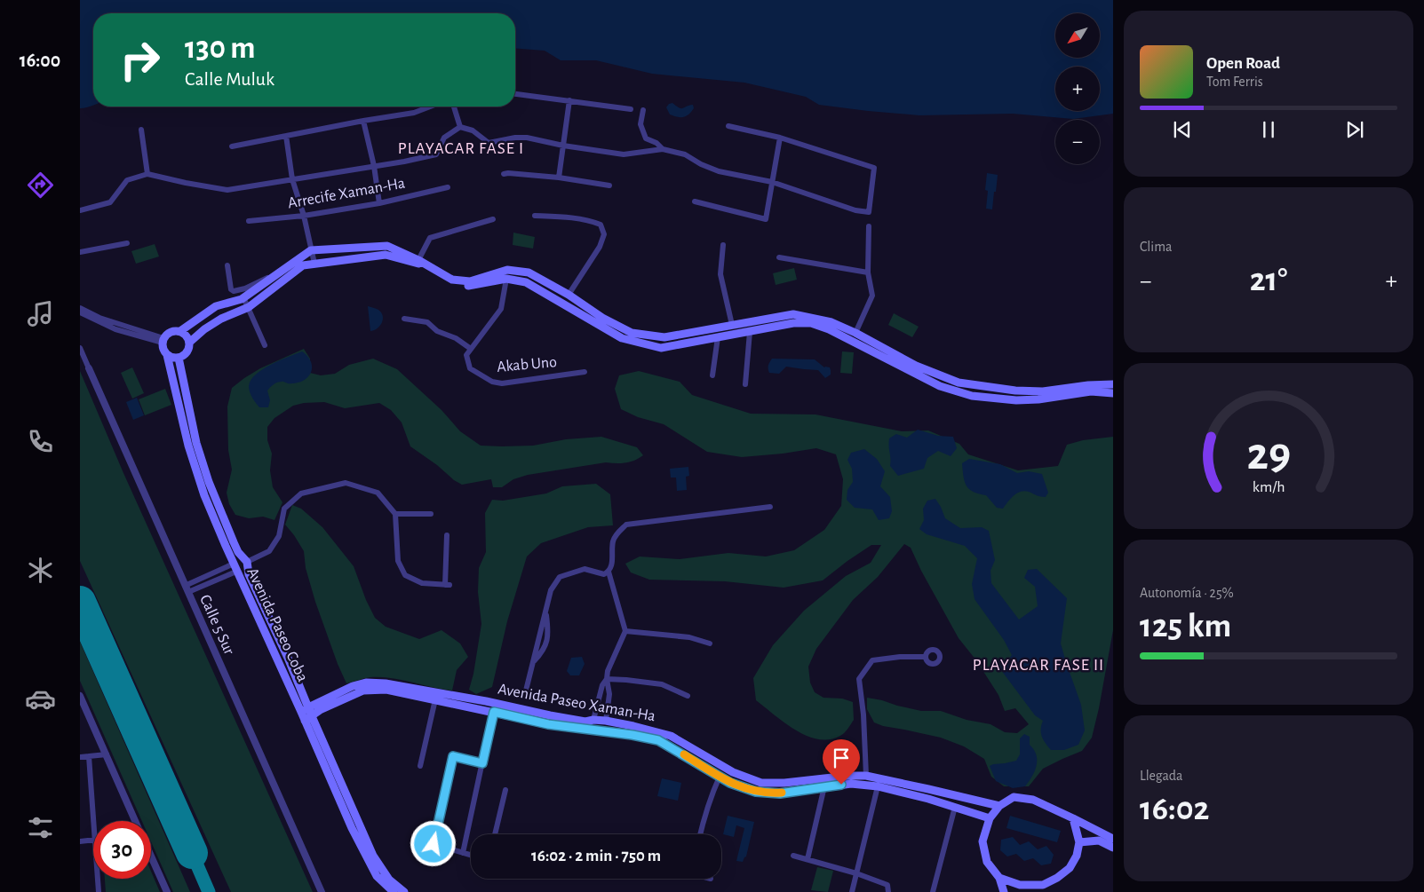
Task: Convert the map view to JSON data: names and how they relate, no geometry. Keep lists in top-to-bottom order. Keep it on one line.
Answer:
{"streets":{"main road":["Avenida Paseo Coba","Avenida Paseo Xaman-Ha"],"street":["Arrecife Xaman-Ha","Akab Uno","Calle 5 Sur"]},"crossings":[["Avenida Paseo Coba","Avenida Paseo Xaman-Ha"]],"districts":["PLAYACAR FASE I","PLAYACAR FASE II"],"north":"bottom left","page":{"tabs":"16:00","map_buttons":["+","−"],"turn":["130 m","Calle Muluk"],"song":["Open Road","Tom Ferris"],"tile":["Clima",["Autonomía · 25%","125 km"],["Llegada","16:02"]],"heat":["−","21°","+"],"limit":"30","trip":"16:02 · 2 min · 750 m","gauge":["29","km/h"]}}
